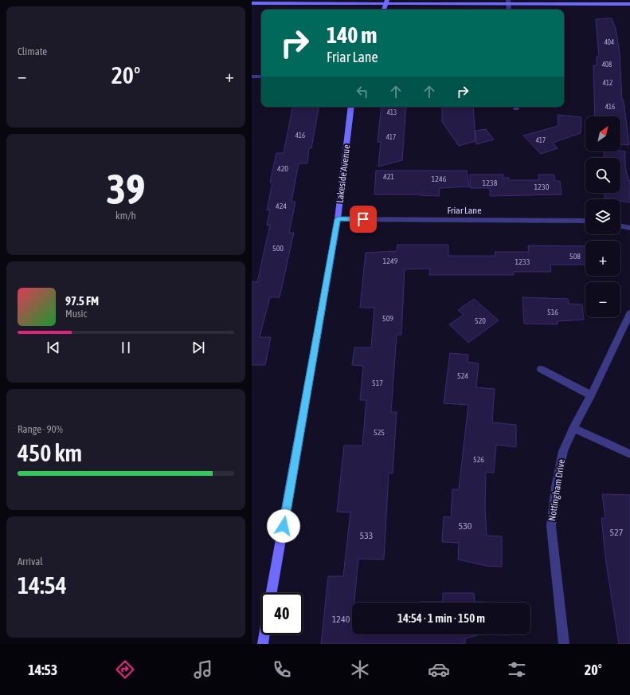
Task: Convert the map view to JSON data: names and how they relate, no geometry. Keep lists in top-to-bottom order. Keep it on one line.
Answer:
{"streets":{"street":["Lakeside Avenue","Friar Lane","Nottingham Drive"]},"crossings":[["Lakeside Avenue","Friar Lane"]],"house_numbers":["404","408","412","416","413","416","417","417","420","421","1246","1238","1230","424","500","508","1249","1233","516","509","520","524","517","525","526","530","527","533","1240"],"north":"top right","page":{"tile":["Climate",["39","km/h"],["Range · 90%","450 km"],["Arrival","14:54"]],"turn":["140 m","Friar Lane"],"heat":["−","20°","+"],"map_buttons":["+","−"],"song":["97.5 FM","Music"],"limit":"40","trip":"14:54 · 1 min · 150 m","tabs":["14:53","20°"]}}
